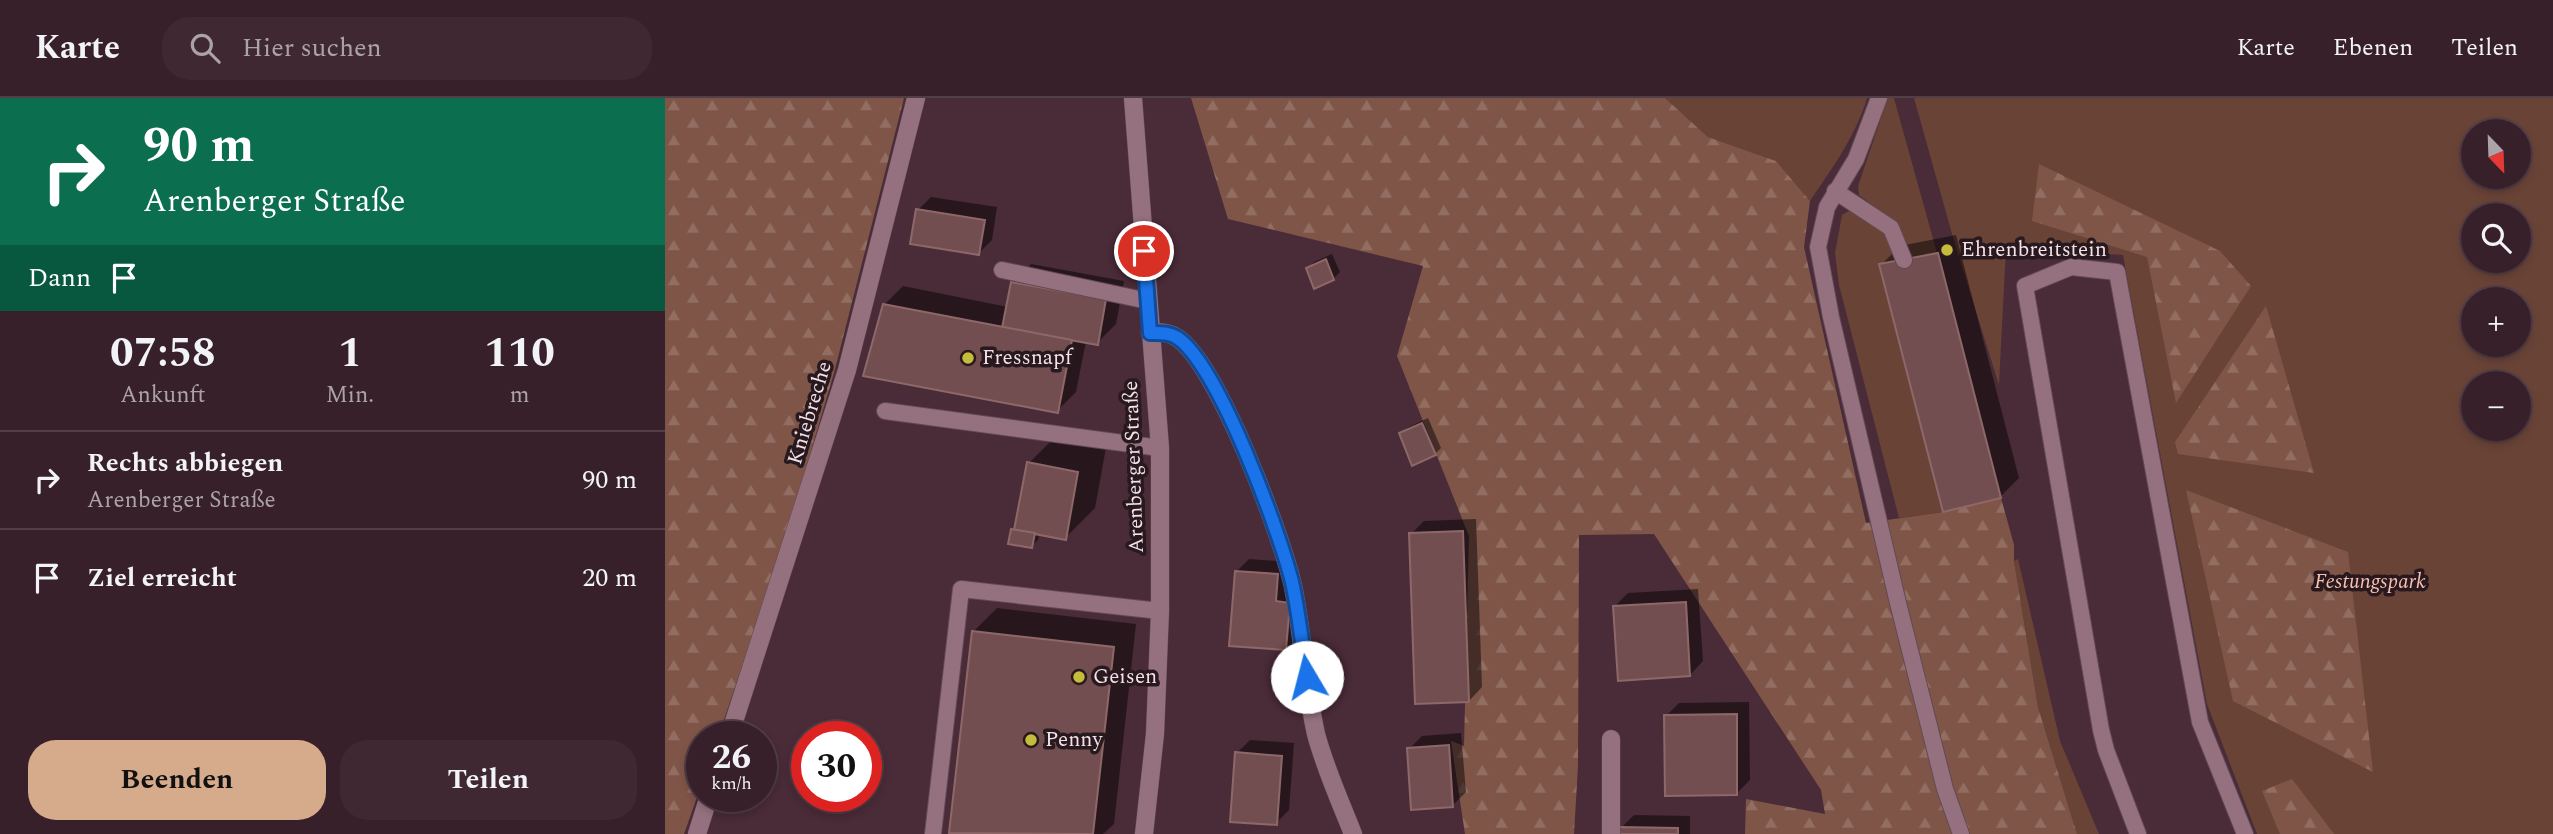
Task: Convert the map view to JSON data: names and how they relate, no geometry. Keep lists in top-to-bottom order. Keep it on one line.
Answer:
{"streets":{"street":["Kniebreche","Arenberger Straße"]},"parks":["Festungspark"],"places":["Ehrenbreitstein","Fressnapf","Geisen","Penny"],"north":"bottom right","page":{"header":"Karte","search":"Hier suchen","nav":["Karte","Ebenen","Teilen"],"turn":["90 m","Arenberger Straße"],"map_buttons":["+","−"],"then":"Dann","eta":["07:58","Ankunft","1","Min.","110","m"],"list":[{"name":"Rechts abbiegen","note":"Arenberger Straße","value":"90 m"},{"name":"Ziel erreicht","value":"20 m"}],"speed":"26 km/h","limit":"30","buttons":["Beenden","Teilen"]}}
